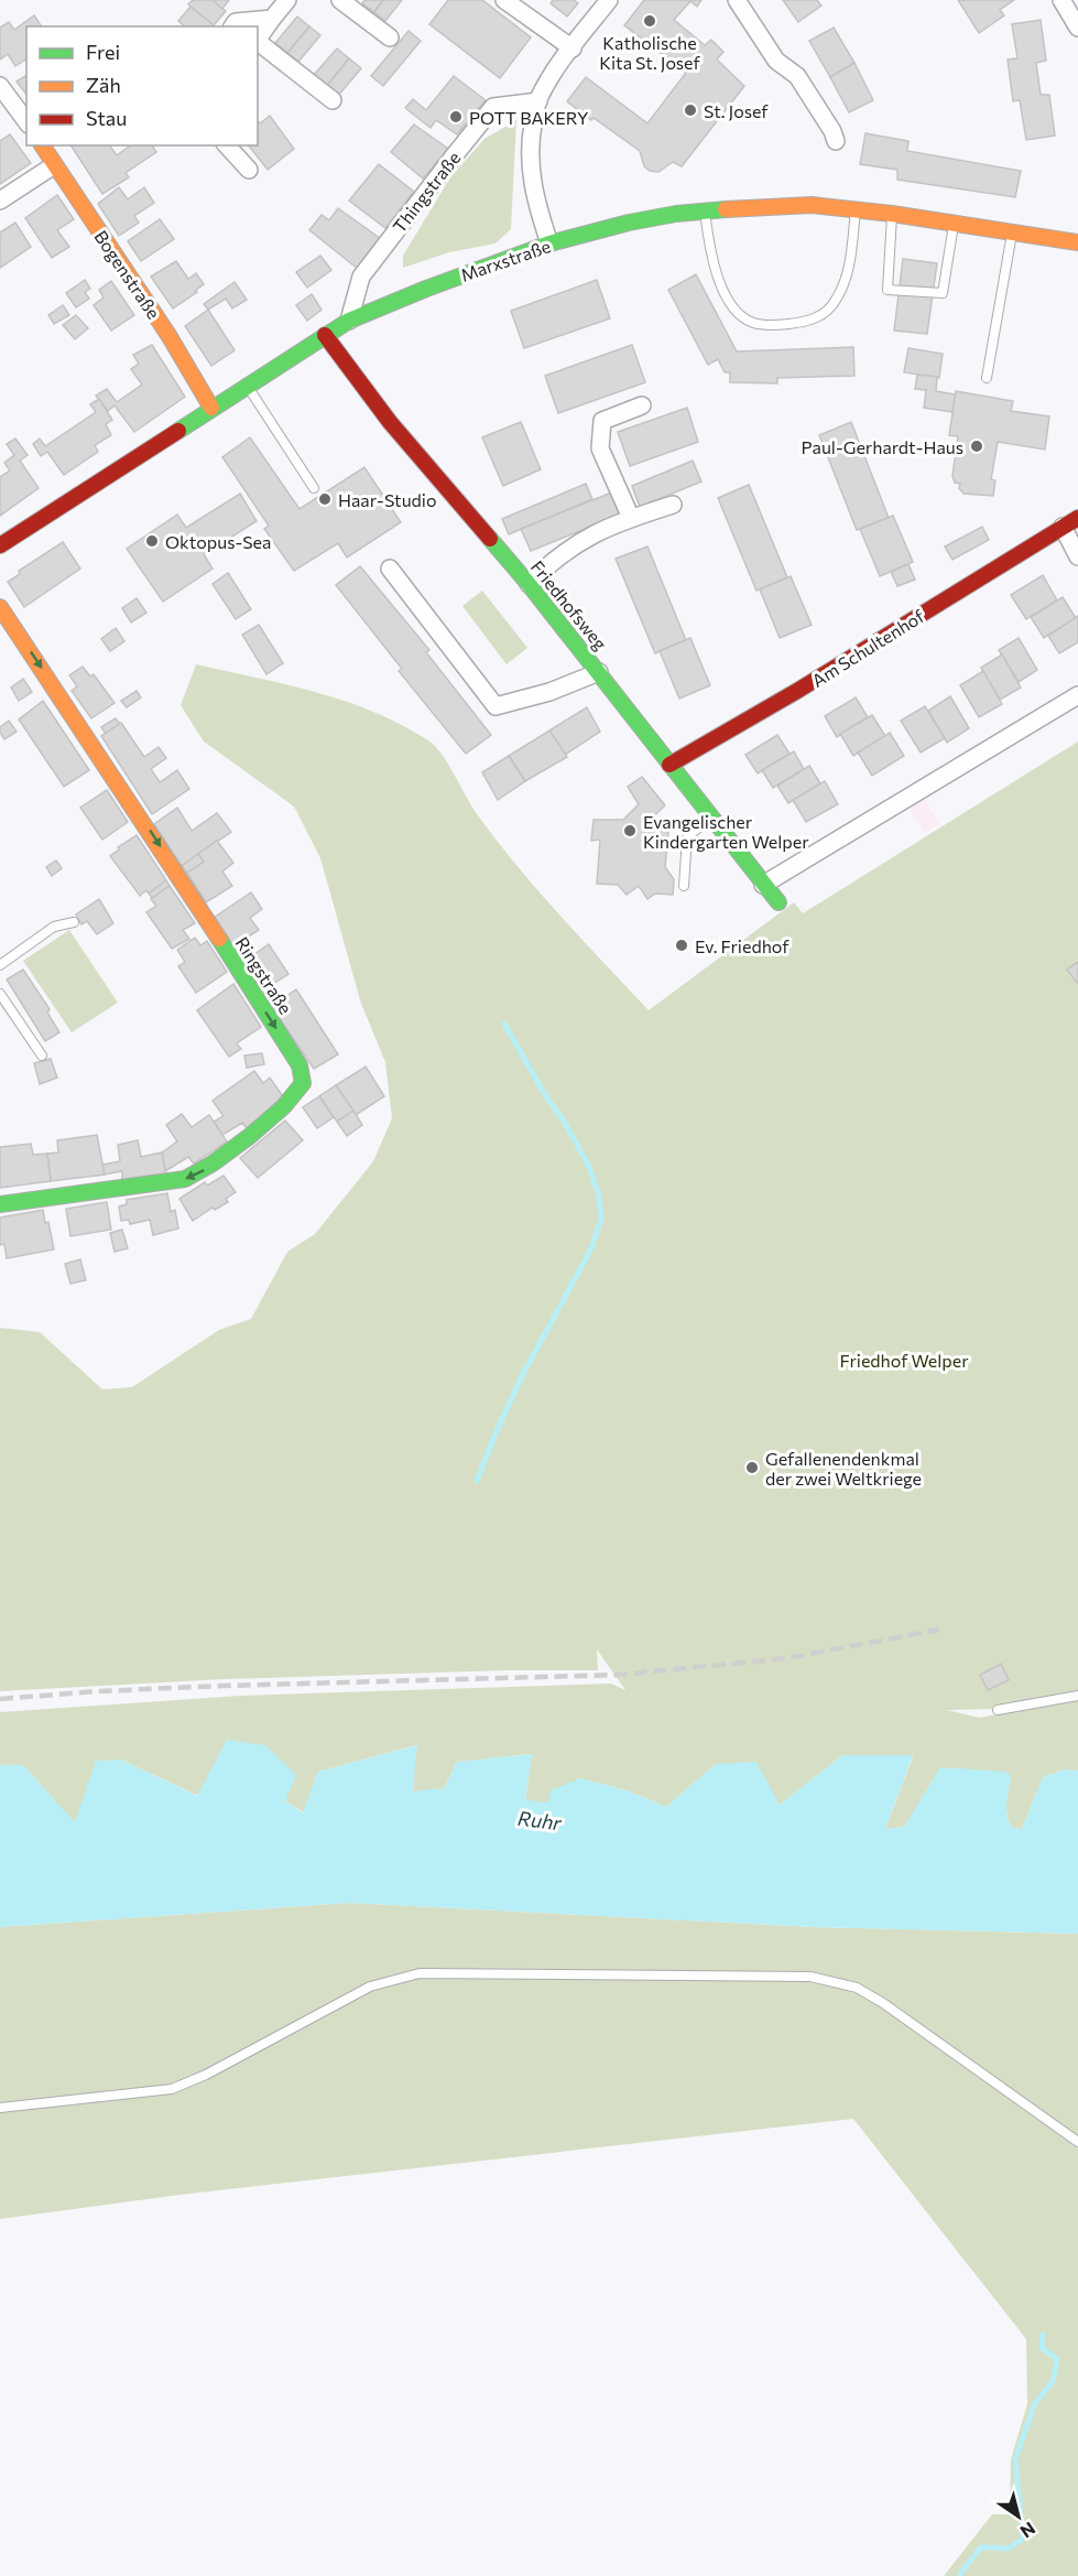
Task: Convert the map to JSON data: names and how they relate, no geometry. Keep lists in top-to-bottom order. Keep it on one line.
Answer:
{"streets":{"street":["Thingstraße","Marxstraße","Bogenstraße","Friedhofsweg","Am Schultenhof","Ringstraße"]},"crossings":[["Thingstraße","Marxstraße"],["Marxstraße","Bogenstraße"],["Marxstraße","Friedhofsweg"],["Friedhofsweg","Am Schultenhof"]],"water":["Ruhr"],"parks":["Friedhof Welper"],"places":["Katholische Kita St. Josef","St. Josef","POTT BAKERY","Paul-Gerhardt-Haus","Haar-Studio","Oktopus-Sea","Evangelischer Kindergarten Welper","Ev. Friedhof","Gefallenendenkmal der zwei Weltkriege"],"legend":["Frei","Zäh","Stau"],"north":"bottom right"}
